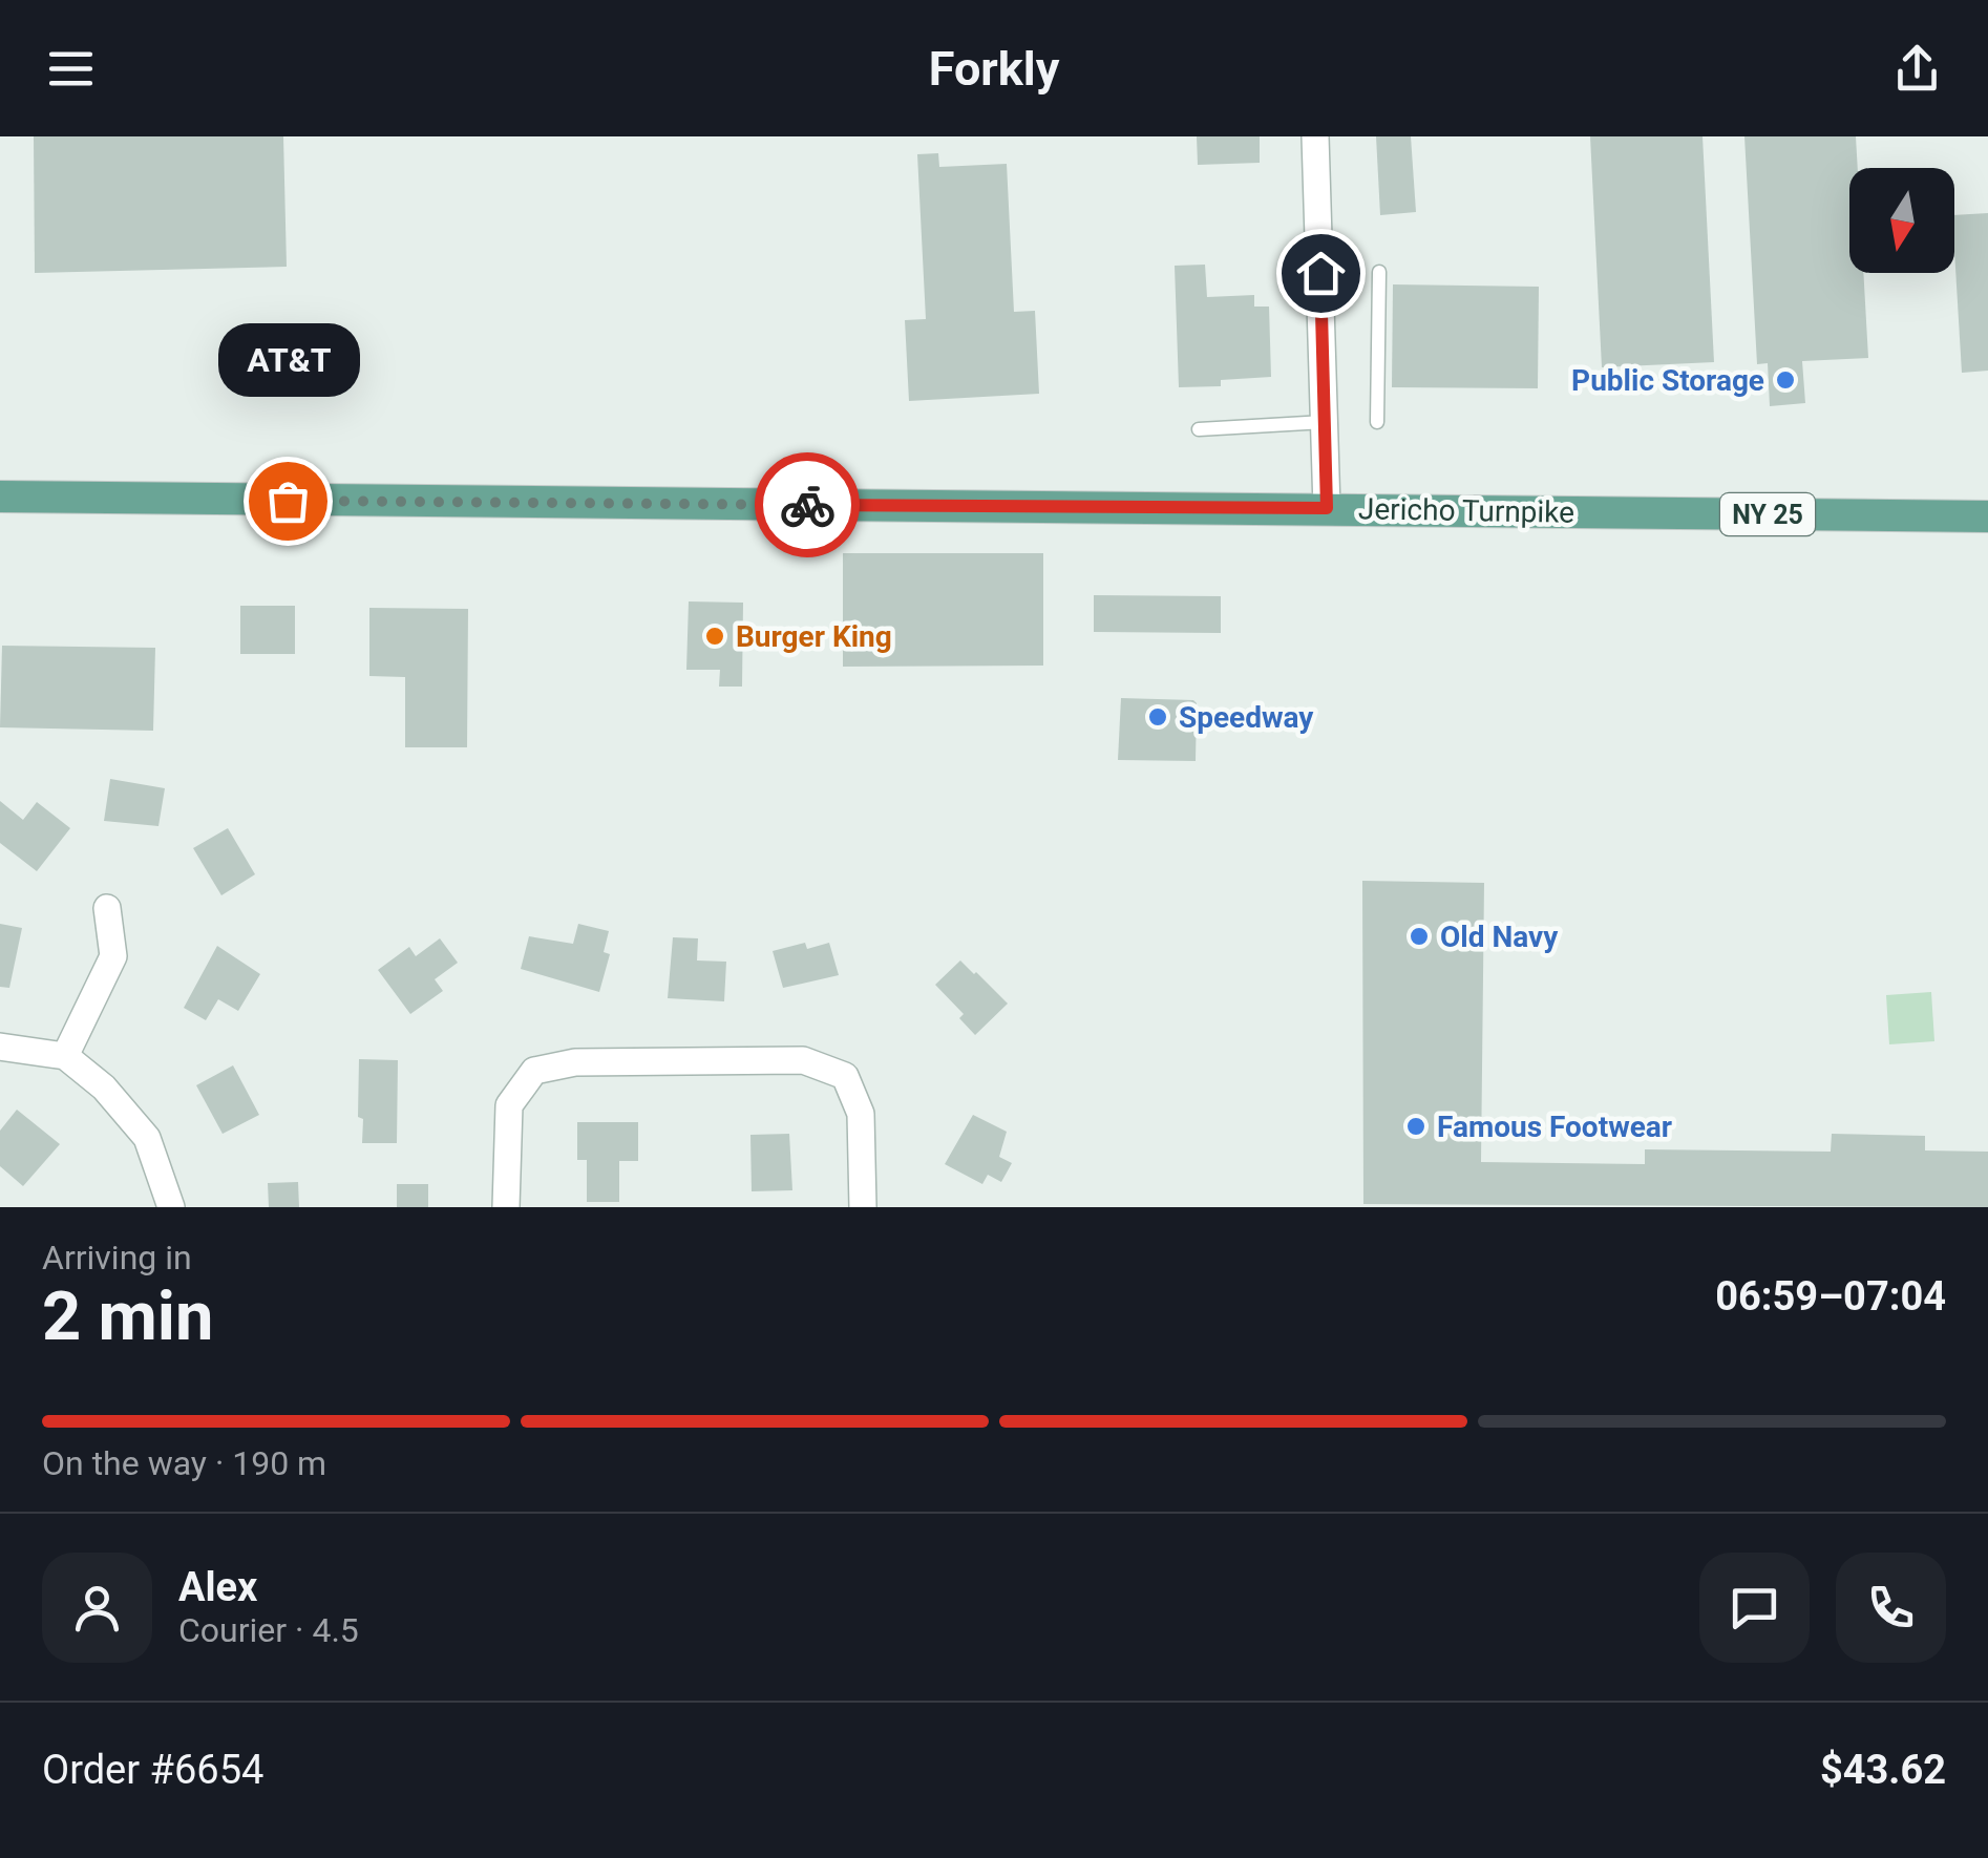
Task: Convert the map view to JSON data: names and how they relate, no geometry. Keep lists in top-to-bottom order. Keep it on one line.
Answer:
{"streets":{"main road":["Jericho Turnpike","NY 25"]},"places":["Public Storage","AT&T","Burger King","Speedway","Old Navy","Famous Footwear"],"north":"bottom","page":{"header":"Forkly","bubble":"AT&T","heading":["2 min","Arriving in","06:59–07:04"],"panel":["Alex","Courier · 4.5","Order #6654","$43.62"],"bar":"On the way · 190 m"}}
